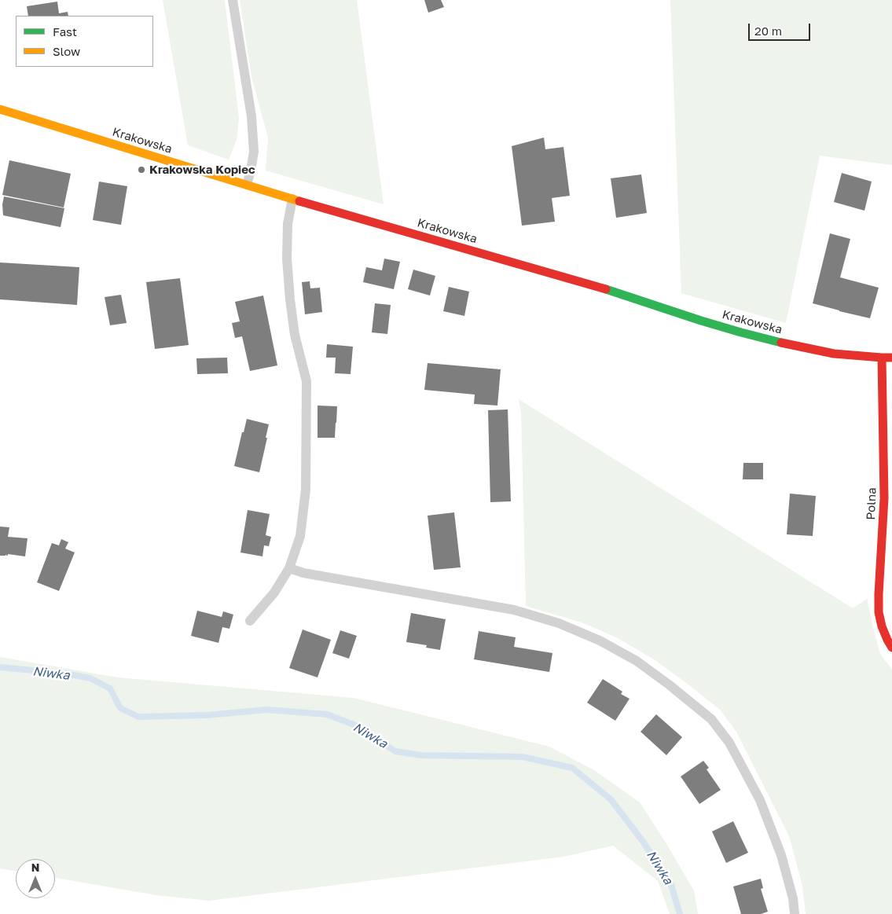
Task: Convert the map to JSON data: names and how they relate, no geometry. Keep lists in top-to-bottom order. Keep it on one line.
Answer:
{"streets":{"main road":["Krakowska","Polna"]},"crossings":[["Krakowska","Polna"]],"water":["Niwka"],"places":["Krakowska Kopiec"],"legend":["Fast","Slow"],"scale_bar":"20 m","north":"top"}
